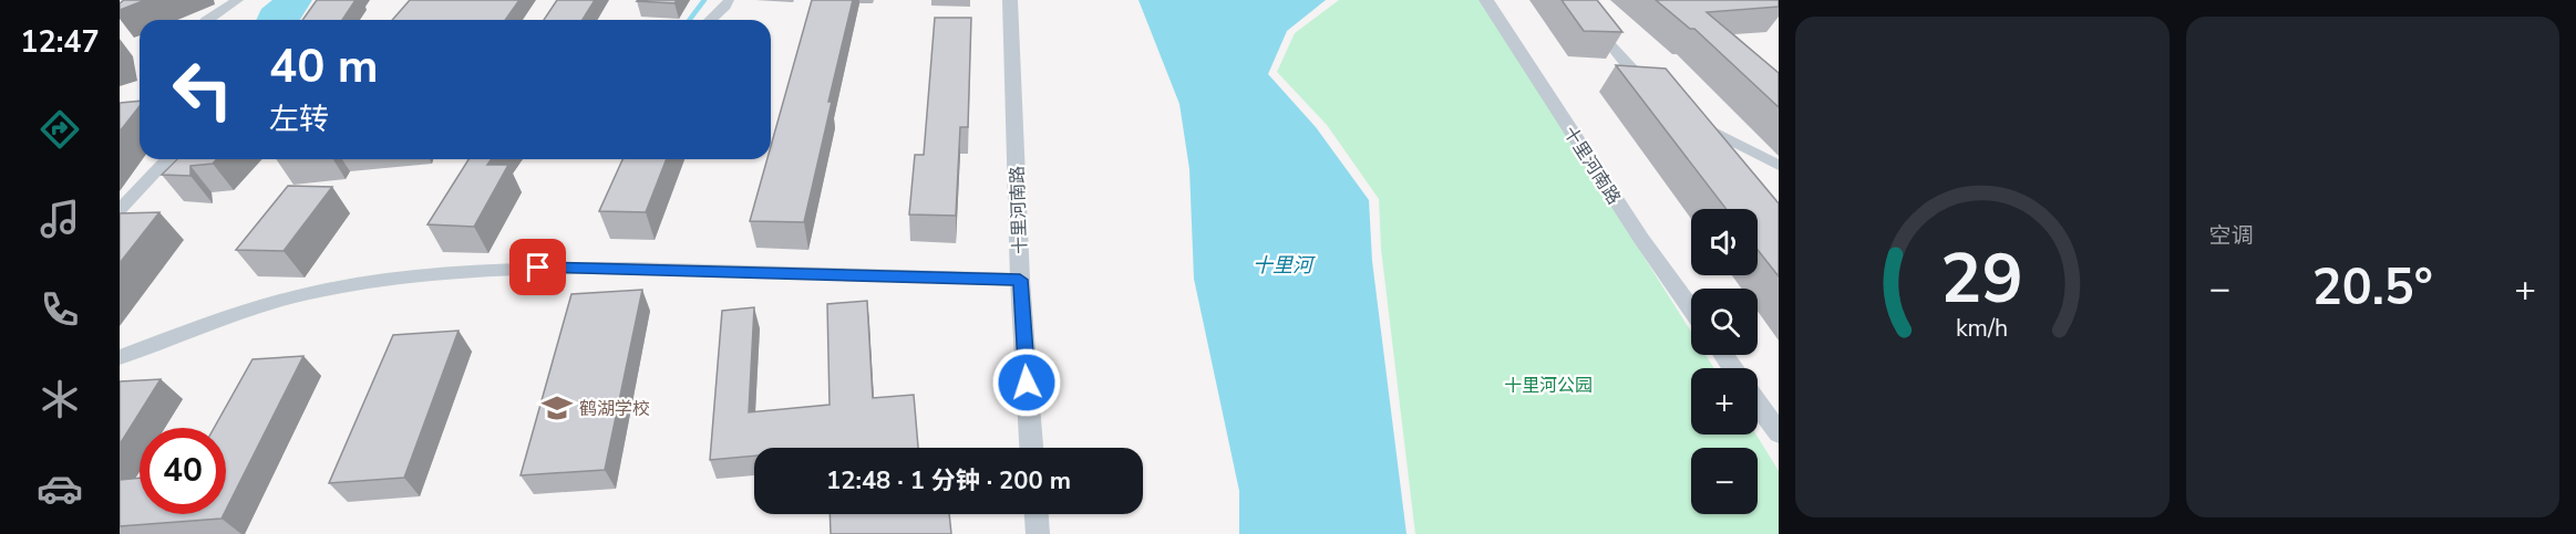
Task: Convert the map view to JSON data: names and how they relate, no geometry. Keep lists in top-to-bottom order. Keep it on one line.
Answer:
{"streets":{"street":["十里河南路"]},"water":["十里河"],"parks":["十里河公园"],"places":{"school or university":["鹤湖学校"]},"page":{"tabs":"12:47","tile":"空调","turn":["40 m","左转"],"map_buttons":["+","−"],"heat":["−","20.5°","+"],"limit":"40","trip":"12:48 · 1 分钟 · 200 m","gauge":["29","km/h"]}}
